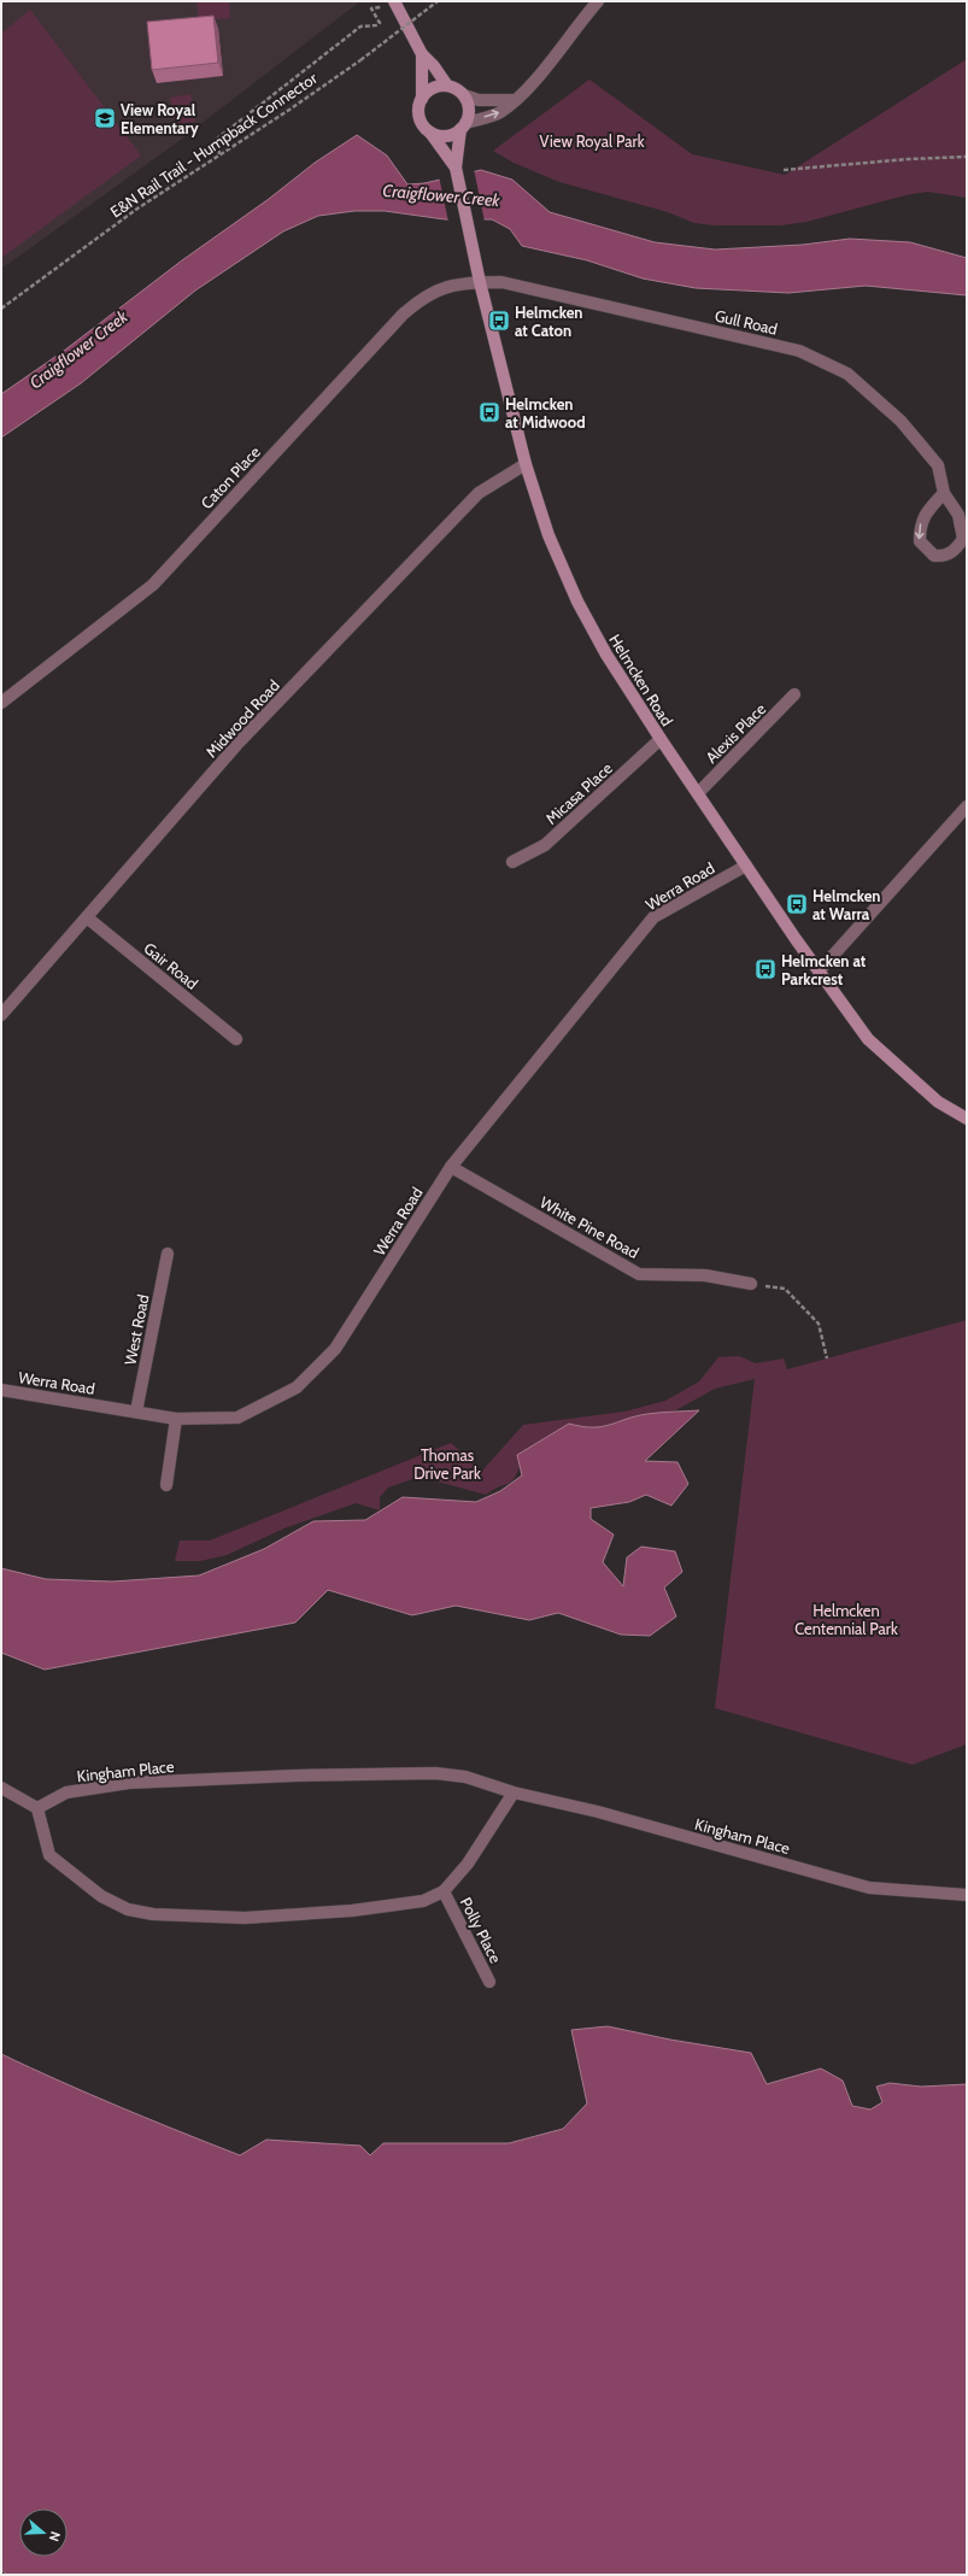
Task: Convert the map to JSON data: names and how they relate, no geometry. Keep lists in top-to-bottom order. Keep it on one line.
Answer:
{"streets":{"main road":["Helmcken Road"],"street":["Gull Road","Caton Place","Midwood Road","Alexis Place","Micasa Place","Werra Road","Gair Road","White Pine Road","West Road","Kingham Place","Polly Place"],"path":["E&N Rail Trail - Humpback Connector"]},"crossings":[["Gull Road","Caton Place"],["Gull Road","Helmcken Road"],["Caton Place","Helmcken Road"],["Helmcken Road","Midwood Road"],["Helmcken Road","Alexis Place"],["Helmcken Road","Micasa Place"],["Helmcken Road","Werra Road"],["Midwood Road","Gair Road"],["Werra Road","White Pine Road"],["Werra Road","West Road"]],"water":["Craigflower Creek"],"parks":["View Royal Park","Thomas Drive Park","Helmcken Centennial Park"],"places":{"school or university":["View Royal Elementary"],"bus stop":["Helmcken at Caton","Helmcken at Midwood","Helmcken at Warra","Helmcken at Parkcrest"]},"north":"right"}
